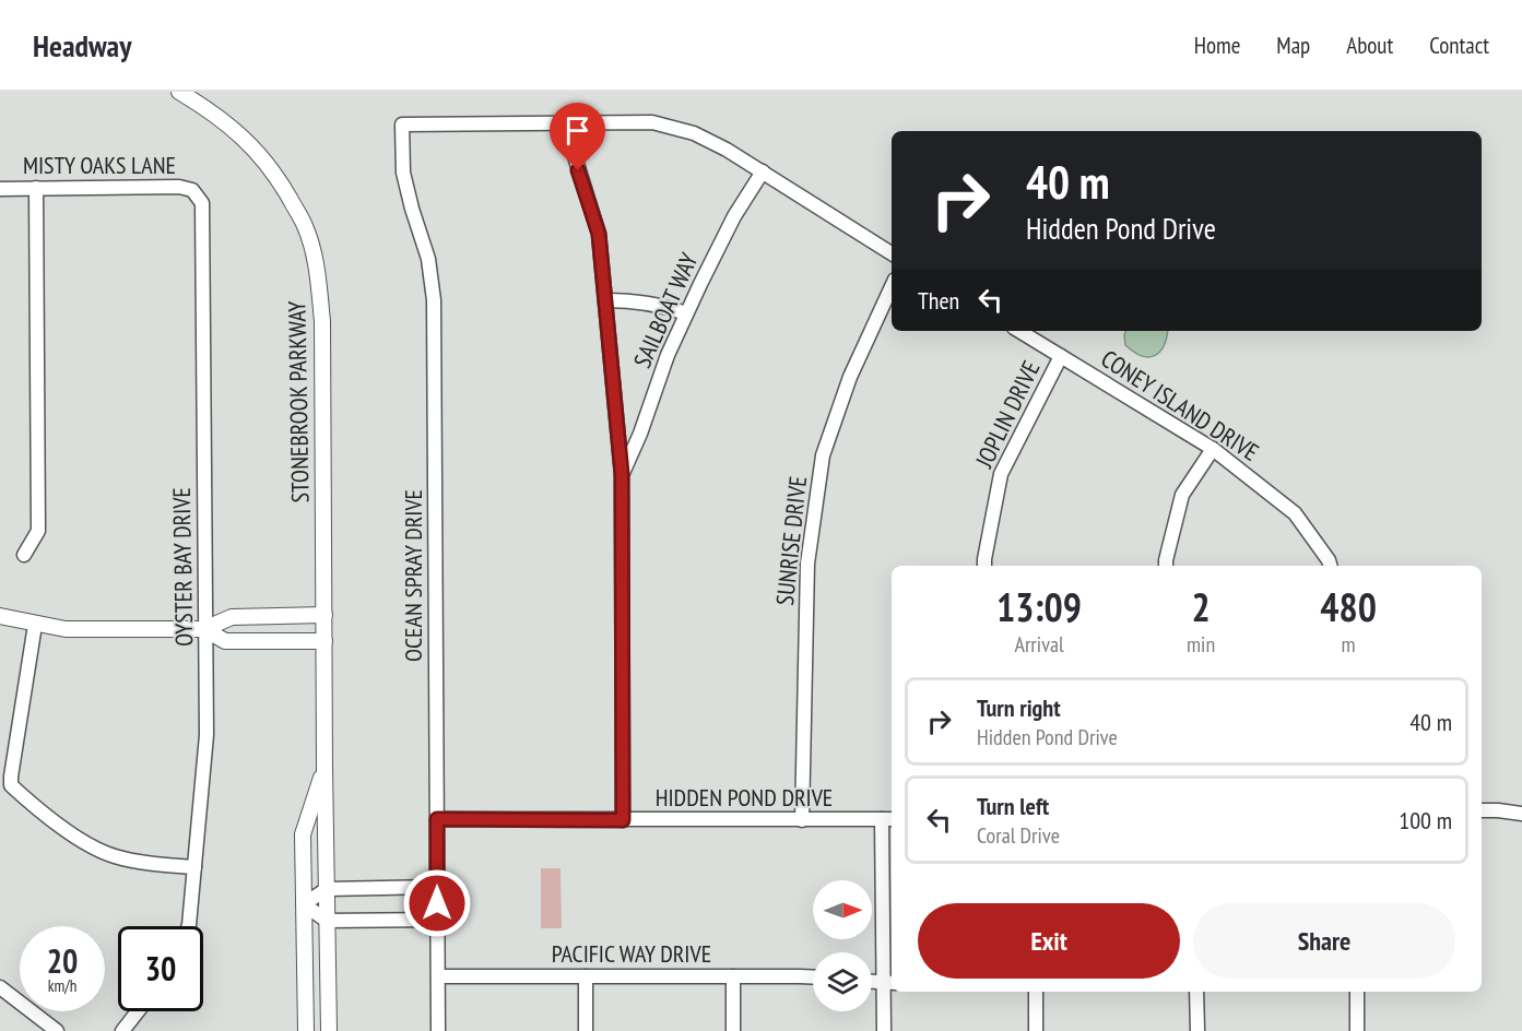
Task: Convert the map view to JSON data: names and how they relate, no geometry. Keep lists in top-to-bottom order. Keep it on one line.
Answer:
{"streets":{"street":["MISTY OAKS LANE","SAILBOAT WAY","STONEBROOK PARKWAY","CONEY ISLAND DRIVE","JOPLIN DRIVE","SUNRISE DRIVE","OYSTER BAY DRIVE","OCEAN SPRAY DRIVE","HIDDEN POND DRIVE","PACIFIC WAY DRIVE"]},"crossings":[["MISTY OAKS LANE","OYSTER BAY DRIVE"],["CONEY ISLAND DRIVE","JOPLIN DRIVE"],["SUNRISE DRIVE","HIDDEN POND DRIVE"],["OCEAN SPRAY DRIVE","HIDDEN POND DRIVE"],["OCEAN SPRAY DRIVE","PACIFIC WAY DRIVE"]],"north":"right","page":{"header":"Headway","nav":["Home","Map","About","Contact"],"turn":["40 m","Hidden Pond Drive"],"then":"Then","eta":["13:09","Arrival","2","min","480","m"],"list":[{"name":"Turn right","note":"Hidden Pond Drive","value":"40 m"},{"name":"Turn left","note":"Coral Drive","value":"100 m"}],"buttons":["Exit","Share"],"speed":"20 km/h","limit":"30"}}
